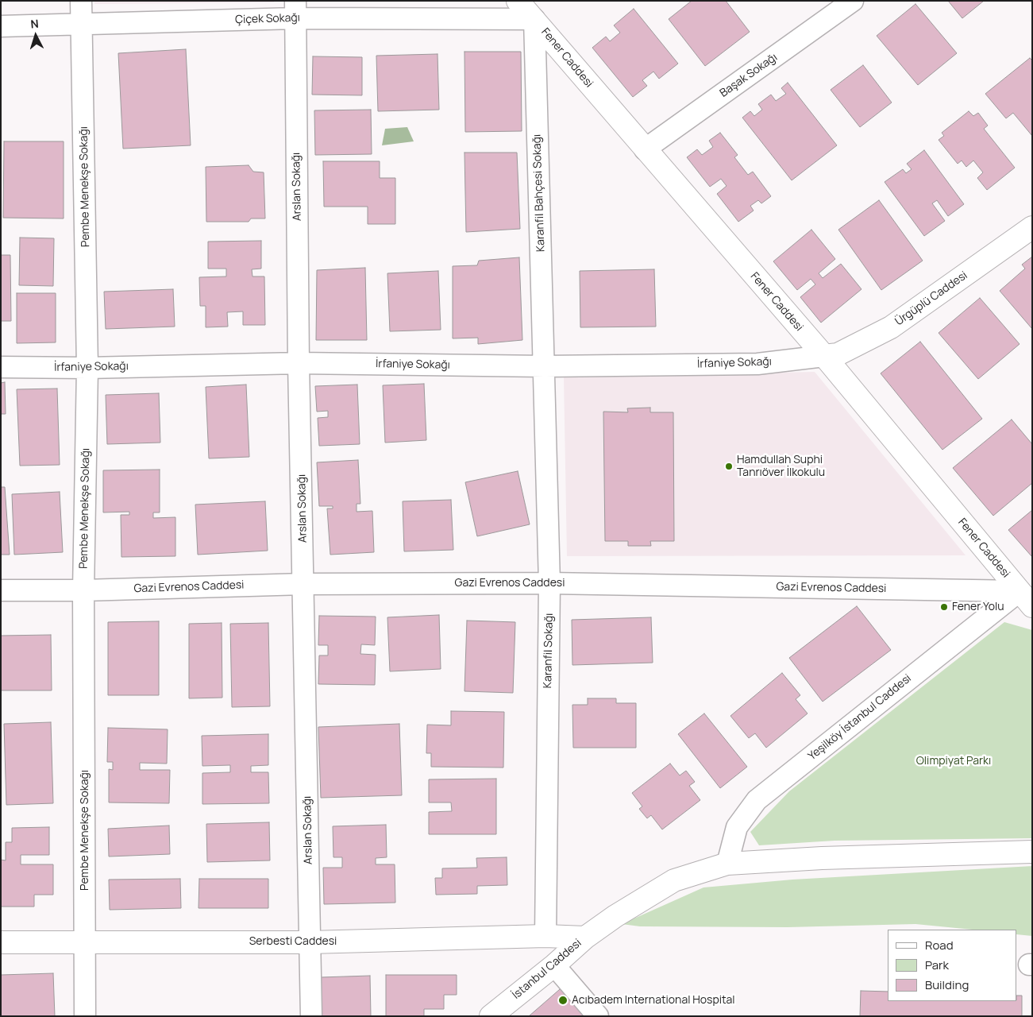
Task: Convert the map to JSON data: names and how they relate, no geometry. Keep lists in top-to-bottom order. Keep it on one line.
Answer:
{"streets":{"main road":["Fener Caddesi","Ürgüplü Caddesi","Serbesti Caddesi","İstanbul Caddesi"],"street":["Çiçek Sokağı","Başak Sokağı","Pembe Menekşe Sokağı","Arslan Sokağı","Karanfil Bahçesi Sokağı","İrfaniye Sokağı","Gazi Evrenos Caddesi","Karanfil Sokağı","Yeşilköy İstanbul Caddesi"]},"crossings":[["Çiçek Sokağı","Fener Caddesi"],["Çiçek Sokağı","Pembe Menekşe Sokağı"],["Çiçek Sokağı","Arslan Sokağı"],["Çiçek Sokağı","Karanfil Bahçesi Sokağı"],["Fener Caddesi","Başak Sokağı"],["Fener Caddesi","Karanfil Bahçesi Sokağı"],["Fener Caddesi","Ürgüplü Caddesi"],["Fener Caddesi","İrfaniye Sokağı"],["Fener Caddesi","Gazi Evrenos Caddesi"],["Fener Caddesi","Yeşilköy İstanbul Caddesi"],["Pembe Menekşe Sokağı","İrfaniye Sokağı"],["Pembe Menekşe Sokağı","Gazi Evrenos Caddesi"],["Pembe Menekşe Sokağı","Serbesti Caddesi"],["Arslan Sokağı","İrfaniye Sokağı"],["Arslan Sokağı","Gazi Evrenos Caddesi"],["Arslan Sokağı","Serbesti Caddesi"],["Karanfil Bahçesi Sokağı","İrfaniye Sokağı"],["Karanfil Bahçesi Sokağı","Karanfil Sokağı"],["Ürgüplü Caddesi","İrfaniye Sokağı"],["İrfaniye Sokağı","Karanfil Sokağı"],["Gazi Evrenos Caddesi","Karanfil Sokağı"],["Gazi Evrenos Caddesi","Yeşilköy İstanbul Caddesi"],["Karanfil Sokağı","Serbesti Caddesi"],["Serbesti Caddesi","İstanbul Caddesi"]],"parks":["Olimpiyat Parkı"],"places":["Hamdullah Suphi Tanrıöver İlkokulu","Fener Yolu","Acıbadem International Hospital"],"legend":["Road","Park","Building"],"north":"top"}
